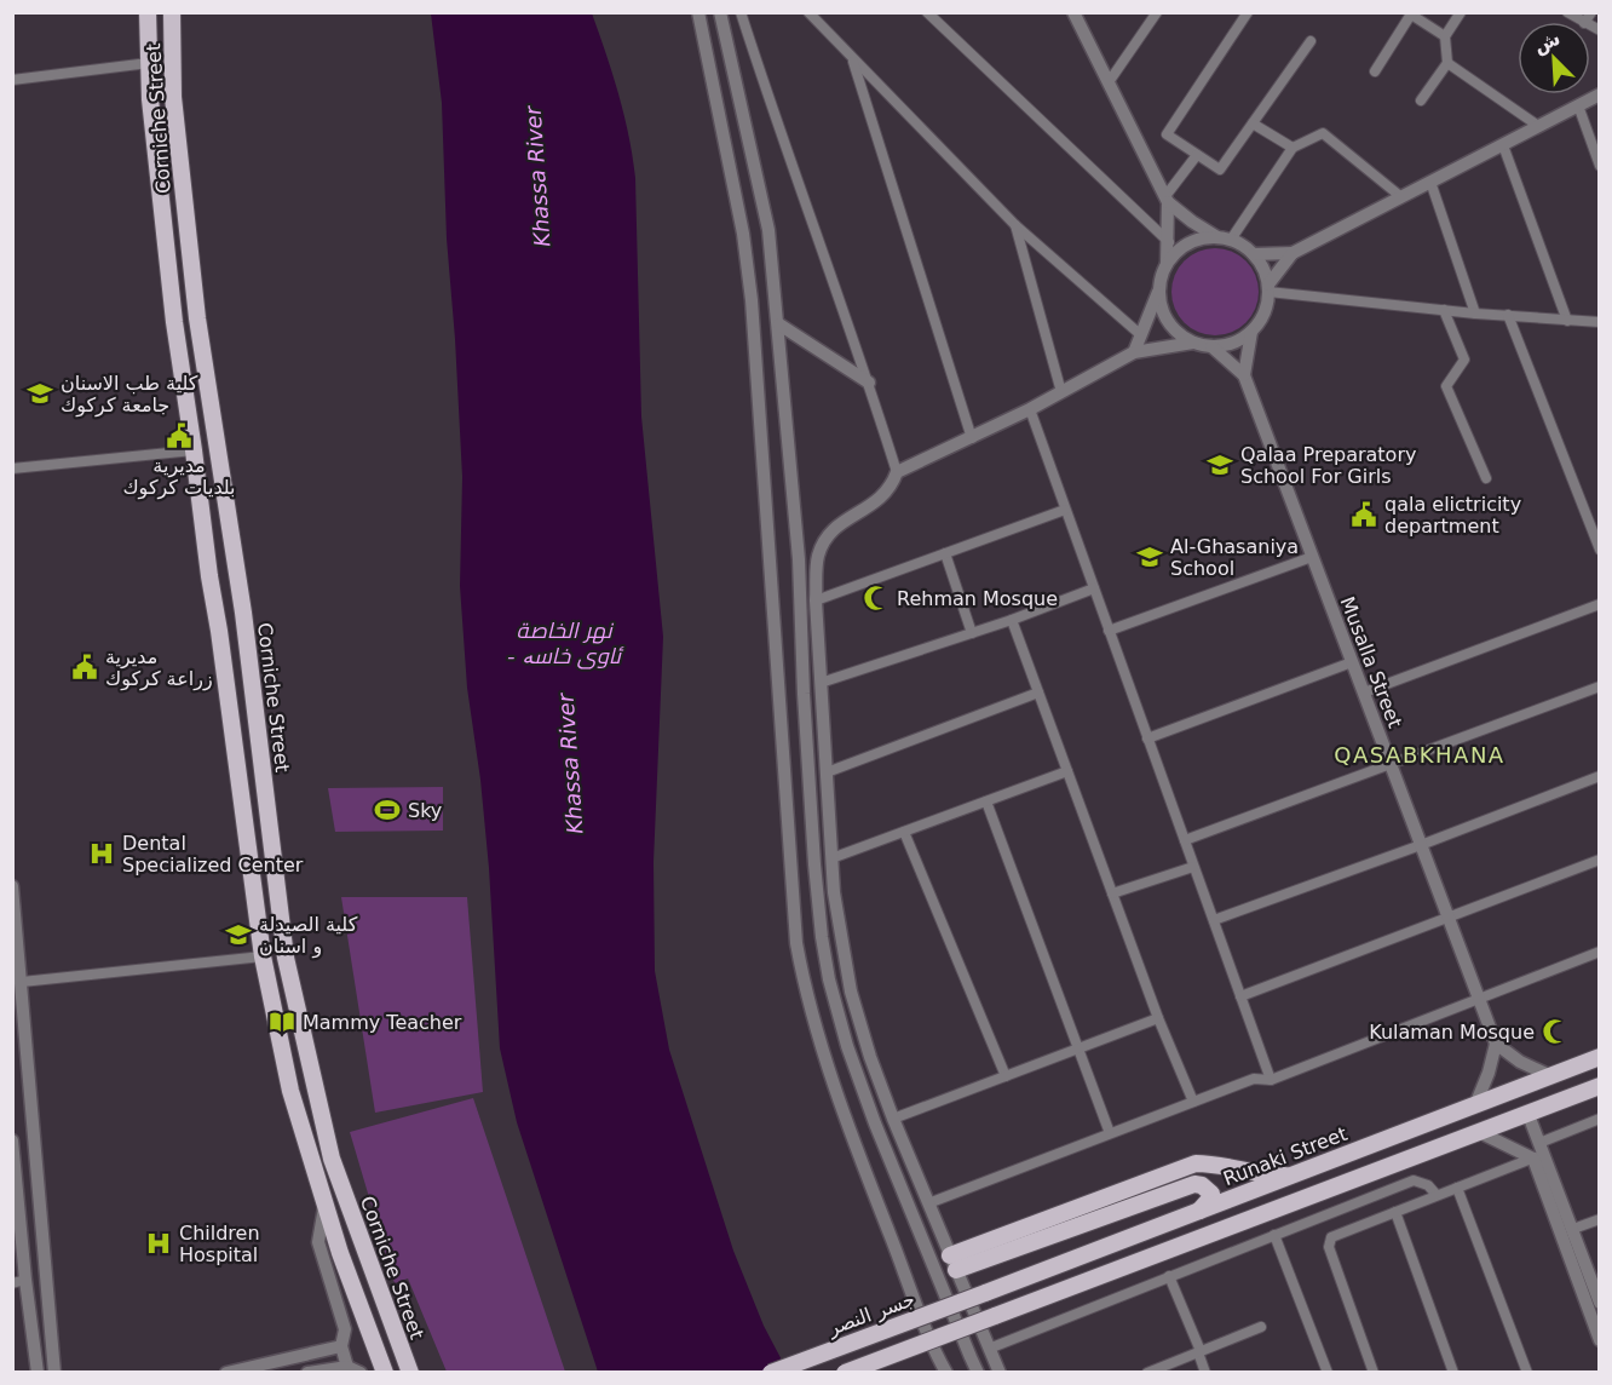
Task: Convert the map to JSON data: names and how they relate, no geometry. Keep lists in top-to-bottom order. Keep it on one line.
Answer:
{"streets":{"main road":["Corniche Street","Runaki Street","جسر النصر"],"street":["Musalla Street"]},"crossings":[["Runaki Street","جسر النصر"]],"districts":["QASABKHANA"],"water":["Khassa River","نهر الخاصة - ئاوی خاسە"],"places":{"school or university":["كلية طب الاسنان جامعة كركوك","Qalaa Preparatory School For Girls","Al-Ghasaniya School","كلية الصيدلة و اسنان"],"public building":["مديرية بلديات كركوك","qala elictricity department","مديرية زراعة كركوك"],"mosque":["Rehman Mosque","Kulaman Mosque"],"sports":["Sky"],"hospital":["Dental Specialized Center","Children Hospital"],"library":["Mammy Teacher"]},"north":"top left"}
